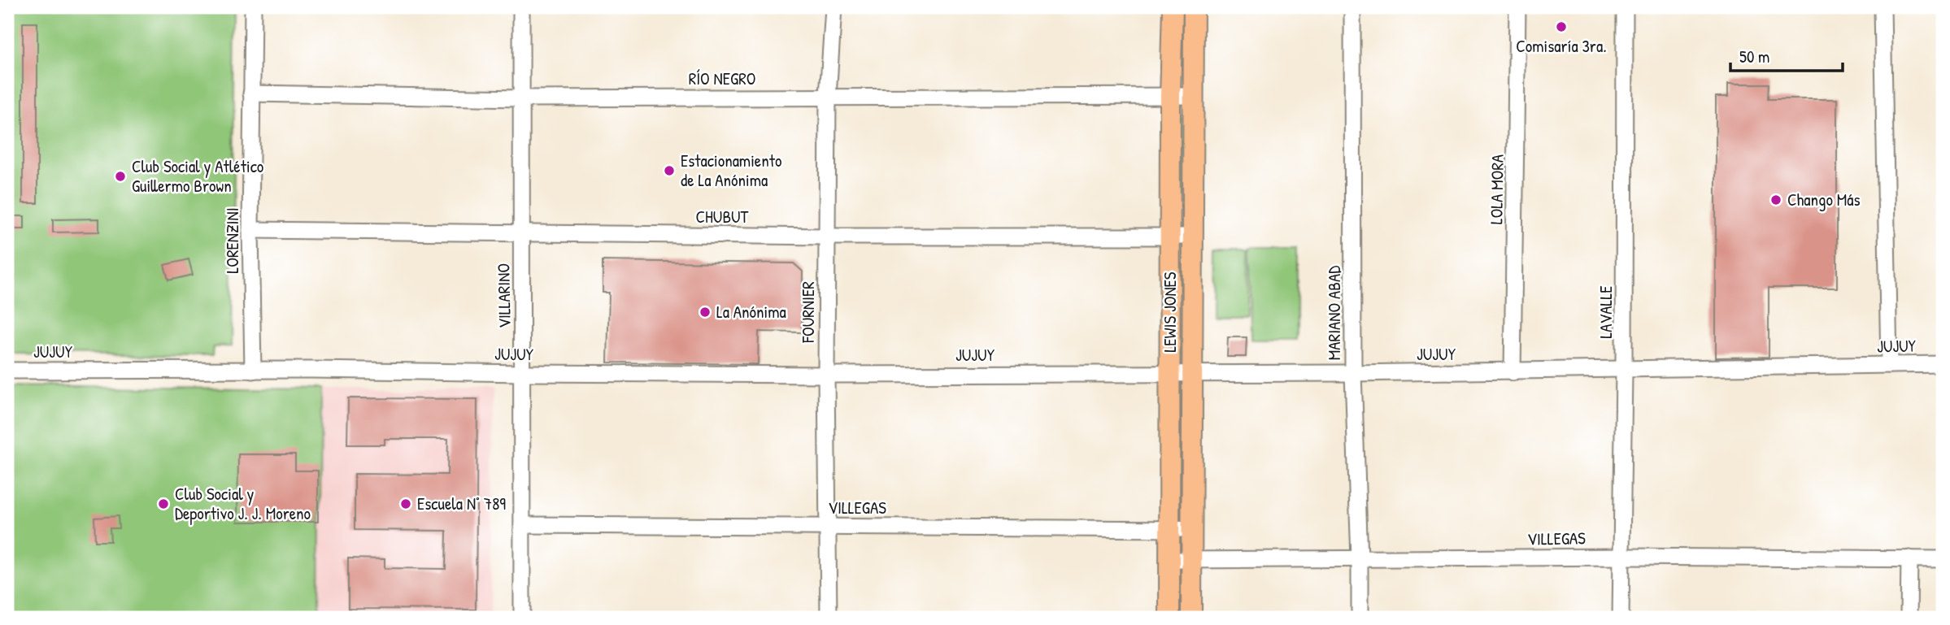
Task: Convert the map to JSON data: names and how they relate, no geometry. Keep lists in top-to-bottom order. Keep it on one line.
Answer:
{"streets":{"main road":["LEWIS JONES"],"street":["RÍO NEGRO","LOLA MORA","CHUBUT","LORENZINI","VILLARINO","FOURNIER","LAVALLE","MARIANO ABAD","JUJUY","VILLEGAS"]},"crossings":[["RÍO NEGRO","LORENZINI"],["RÍO NEGRO","VILLARINO"],["RÍO NEGRO","FOURNIER"],["RÍO NEGRO","LEWIS JONES"],["LOLA MORA","JUJUY"],["CHUBUT","LORENZINI"],["CHUBUT","VILLARINO"],["CHUBUT","FOURNIER"],["CHUBUT","LEWIS JONES"],["LORENZINI","JUJUY"],["VILLARINO","JUJUY"],["VILLARINO","VILLEGAS"],["FOURNIER","JUJUY"],["FOURNIER","VILLEGAS"],["LEWIS JONES","JUJUY"],["LEWIS JONES","VILLEGAS"],["LAVALLE","JUJUY"],["LAVALLE","VILLEGAS"],["MARIANO ABAD","JUJUY"],["MARIANO ABAD","VILLEGAS"]],"places":["Comisaría 3ra.","Estacionamiento de La Anónima","Club Social y Atlético Guillermo Brown","Chango Más","La Anónima","Club Social y Deportivo J. J. Moreno","Escuela N° 789"],"scale_bar":"50 m"}
